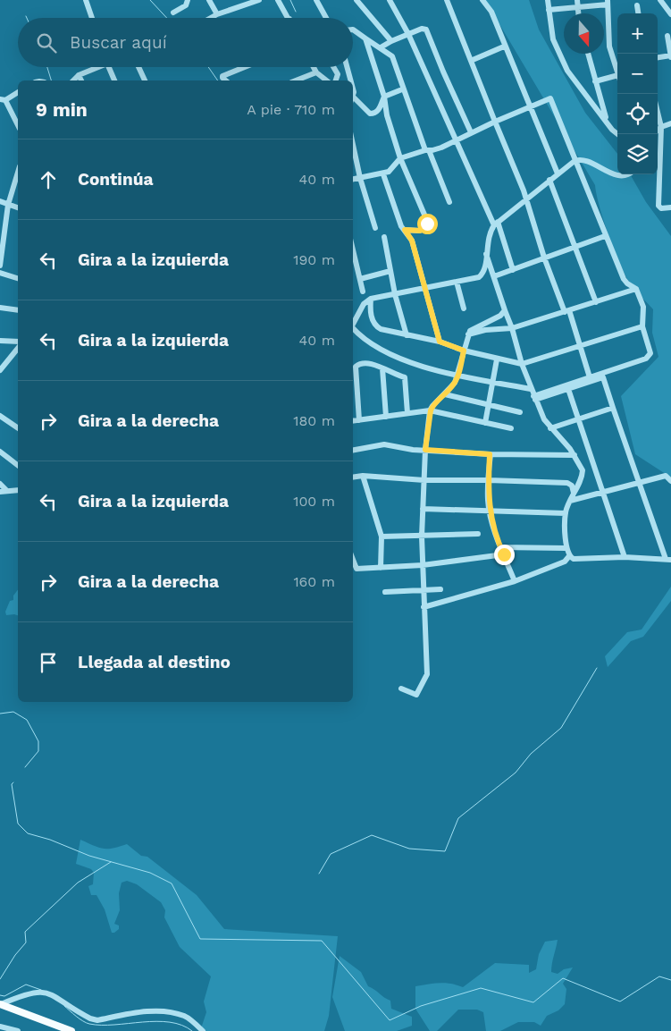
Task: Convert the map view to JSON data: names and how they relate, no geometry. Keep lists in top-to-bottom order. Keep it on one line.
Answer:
{"north":"bottom","page":{"map_buttons":["+","−"],"search":"Buscar aquí","heading":["9 min","A pie · 710 m"],"list":[["Continúa","40 m"],["Gira a la izquierda","190 m"],["Gira a la izquierda","40 m"],["Gira a la derecha","180 m"],["Gira a la izquierda","100 m"],["Gira a la derecha","160 m"],"Llegada al destino"]}}
